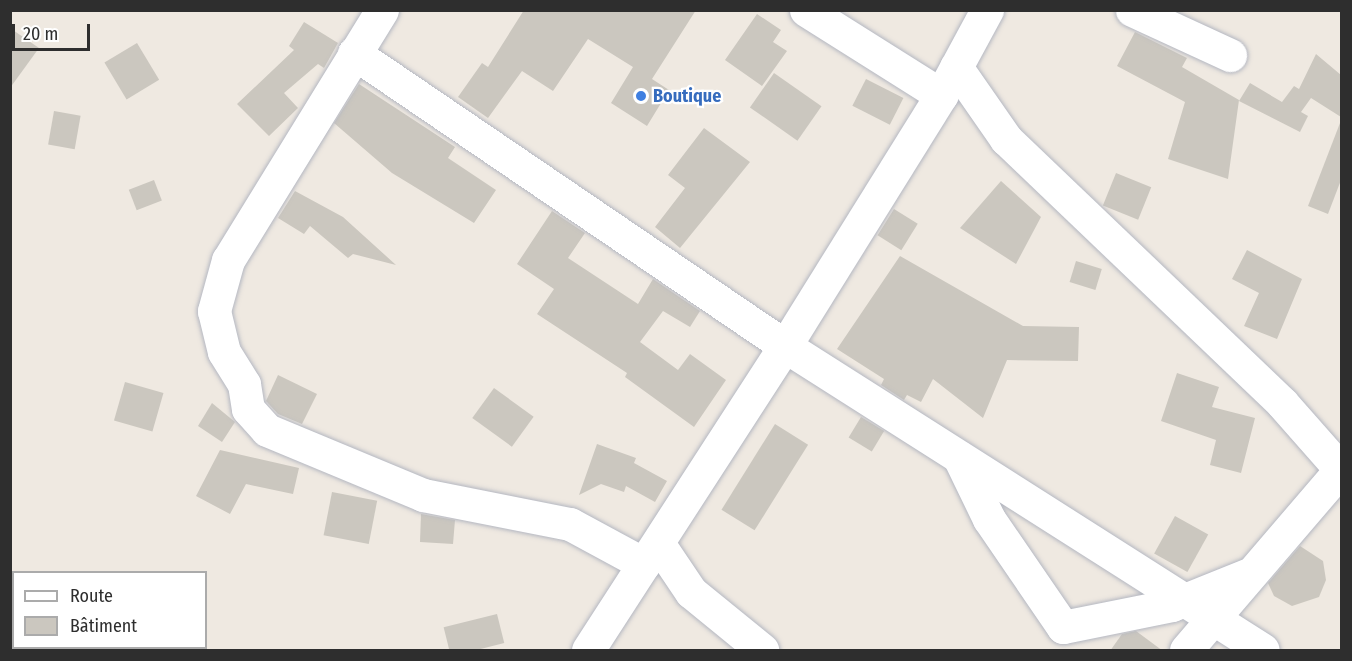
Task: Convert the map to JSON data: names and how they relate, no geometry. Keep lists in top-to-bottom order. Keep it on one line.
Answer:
{"places":["Boutique"],"legend":["Route","Bâtiment"],"scale_bar":"20 m"}
